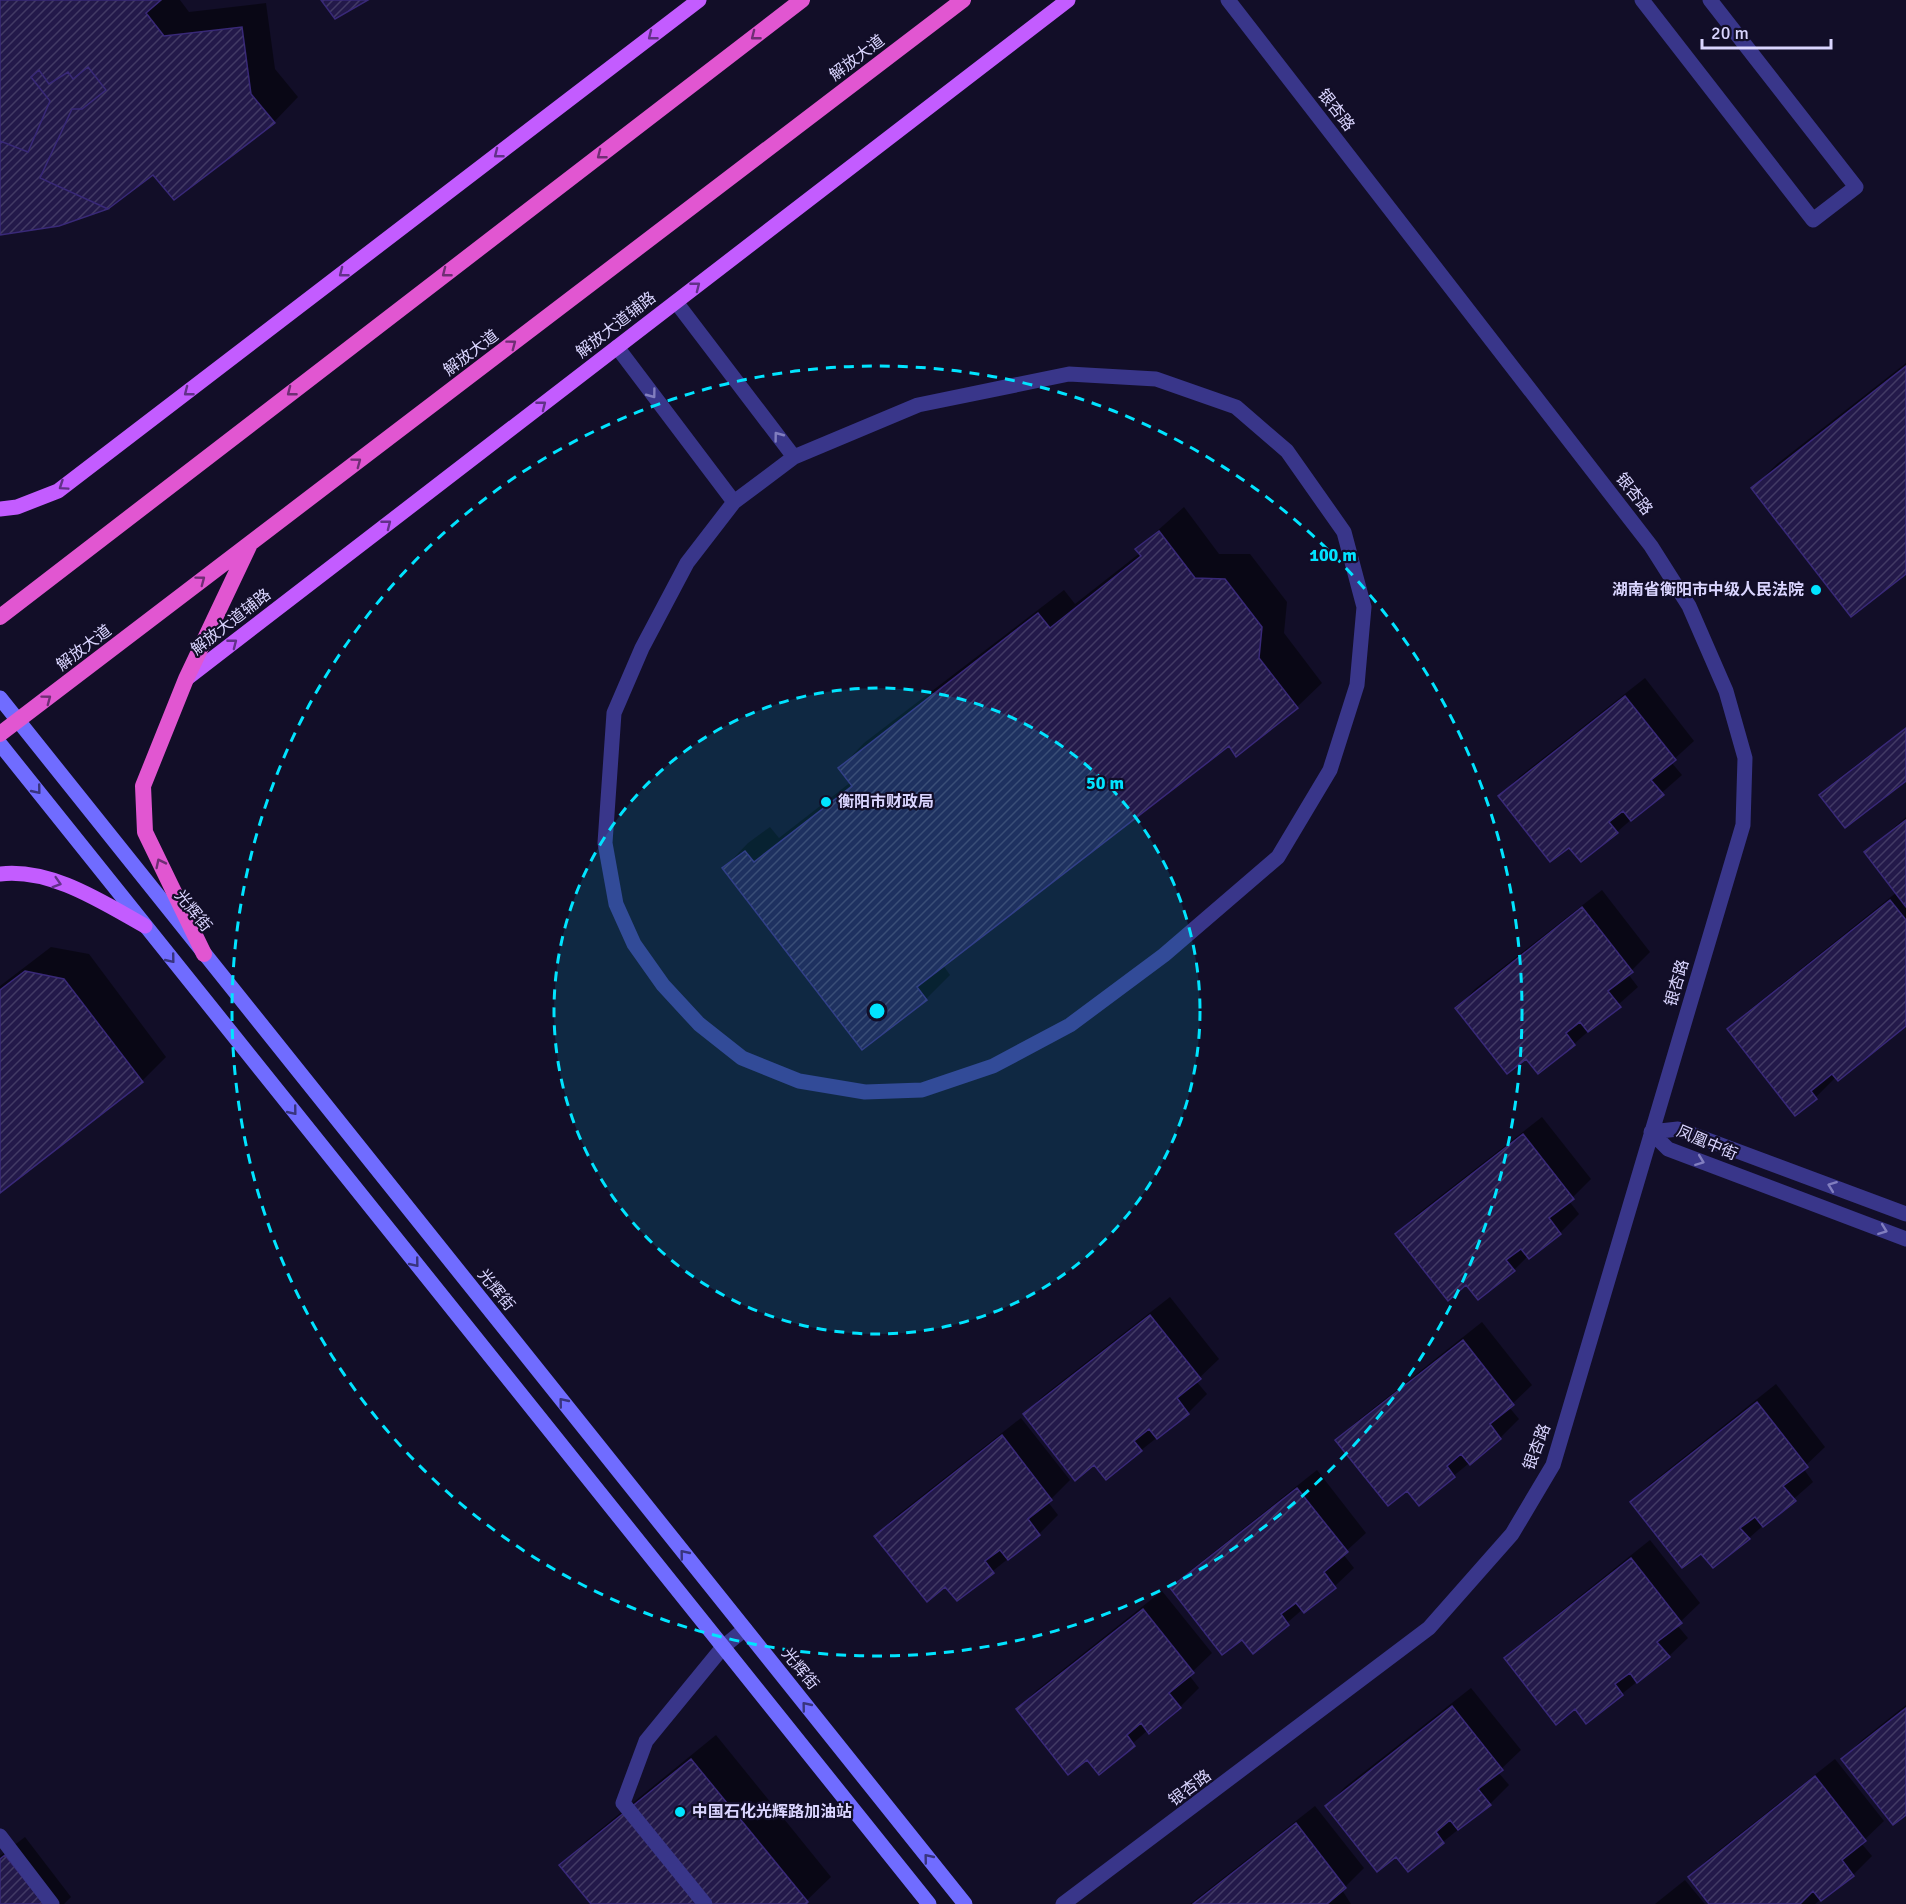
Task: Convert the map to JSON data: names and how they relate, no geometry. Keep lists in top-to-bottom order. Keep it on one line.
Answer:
{"streets":{"highway":["解放大道"],"main road":["解放大道辅路","光辉街"],"street":["银杏路","凤凰中街"]},"crossings":[["解放大道","光辉街"],["银杏路","凤凰中街"]],"one_way":["解放大道辅路"],"places":["湖南省衡阳市中级人民法院","衡阳市财政局","中国石化光辉路加油站"],"scale_bar":"20 m","rings":["100 m","50 m"]}
